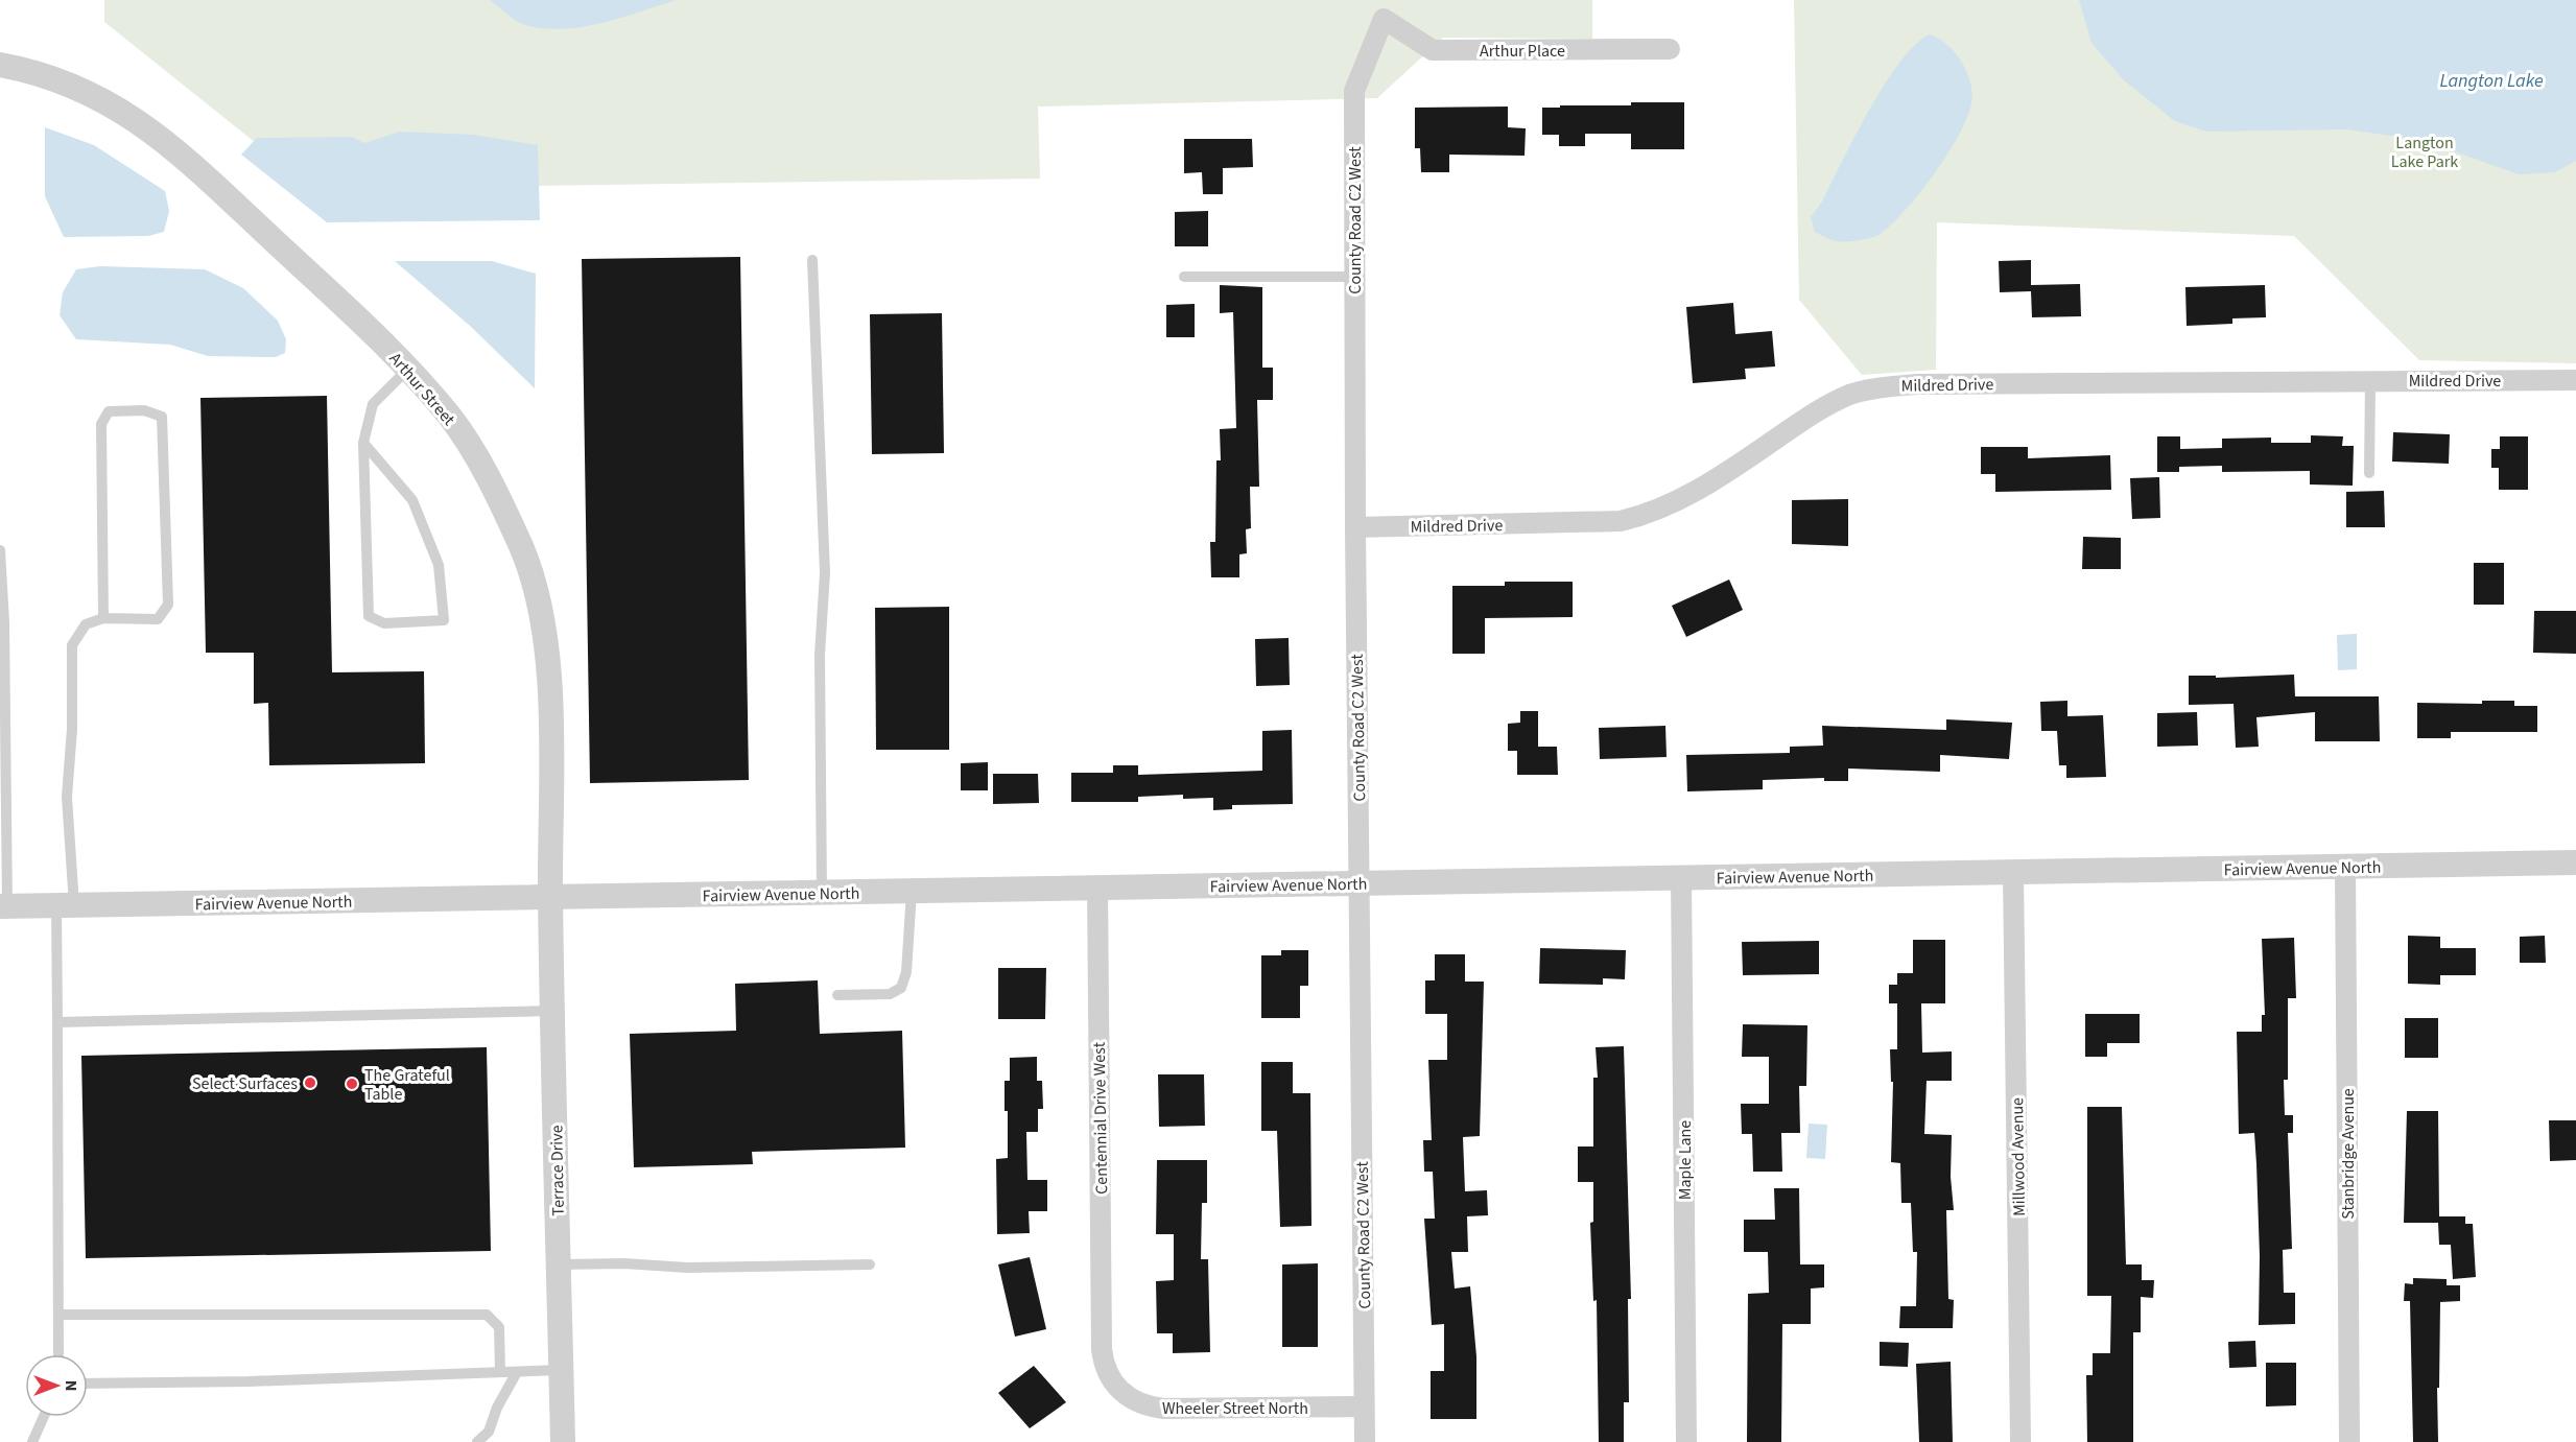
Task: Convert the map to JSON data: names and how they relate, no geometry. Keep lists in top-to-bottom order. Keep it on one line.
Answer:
{"streets":{"street":["Arthur Place","County Road C2 West","Mildred Drive","Arthur Street","Fairview Avenue North","Centennial Drive West","Stanbridge Avenue","Millwood Avenue","Maple Lane","Terrace Drive","Wheeler Street North"]},"crossings":[["Arthur Place","County Road C2 West"],["County Road C2 West","Mildred Drive"],["County Road C2 West","Fairview Avenue North"],["County Road C2 West","Wheeler Street North"],["Arthur Street","Fairview Avenue North"],["Arthur Street","Terrace Drive"],["Fairview Avenue North","Centennial Drive West"],["Fairview Avenue North","Stanbridge Avenue"],["Fairview Avenue North","Millwood Avenue"],["Fairview Avenue North","Maple Lane"],["Fairview Avenue North","Terrace Drive"],["Centennial Drive West","Wheeler Street North"]],"water":["Langton Lake"],"parks":["Langton Lake Park"],"places":["Select Surfaces","The Grateful Table"],"north":"right"}
